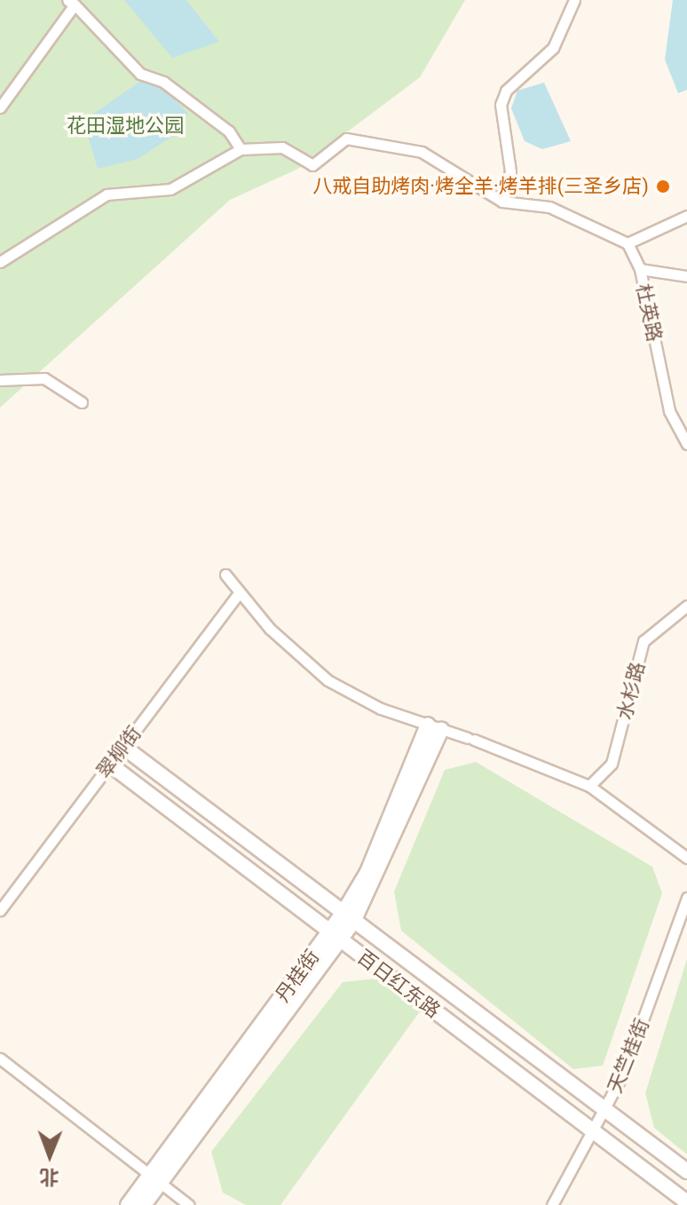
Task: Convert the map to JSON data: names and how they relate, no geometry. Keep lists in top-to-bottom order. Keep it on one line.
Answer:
{"streets":{"street":["杜英路","水杉路","翠柳街","丹桂街","百日红东路","天竺桂街"]},"crossings":[["翠柳街","百日红东路"],["丹桂街","百日红东路"],["百日红东路","天竺桂街"]],"parks":["花田湿地公园"],"places":["八戒自助烤肉·烤全羊·烤羊排(三圣乡店)"],"north":"bottom"}
